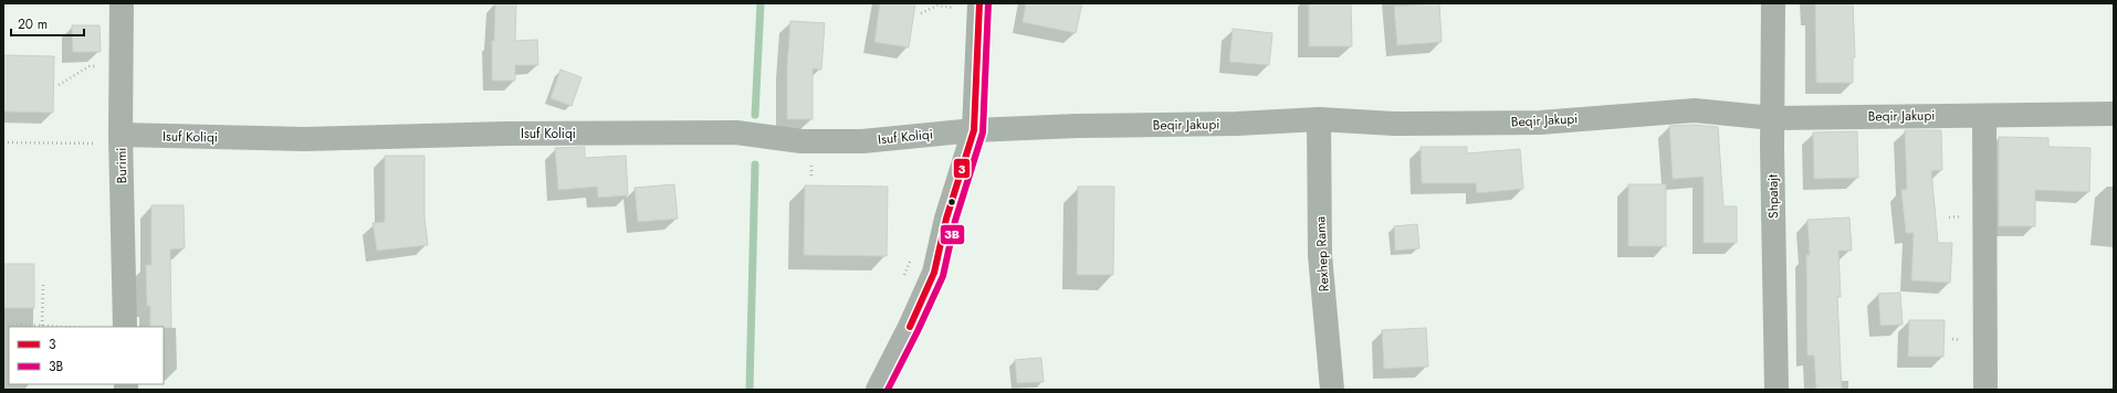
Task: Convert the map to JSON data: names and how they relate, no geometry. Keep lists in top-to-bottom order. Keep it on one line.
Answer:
{"streets":{"street":["Beqir Jakupi","Isuf Koliqi","Burimi","Shpatajt","Rexhep Rama"]},"crossings":[["Beqir Jakupi","Isuf Koliqi"],["Beqir Jakupi","Shpatajt"],["Beqir Jakupi","Rexhep Rama"],["Isuf Koliqi","Burimi"]],"lines":["transit line 3","transit line 3B"],"legend":["3","3B"],"scale_bar":"20 m"}
